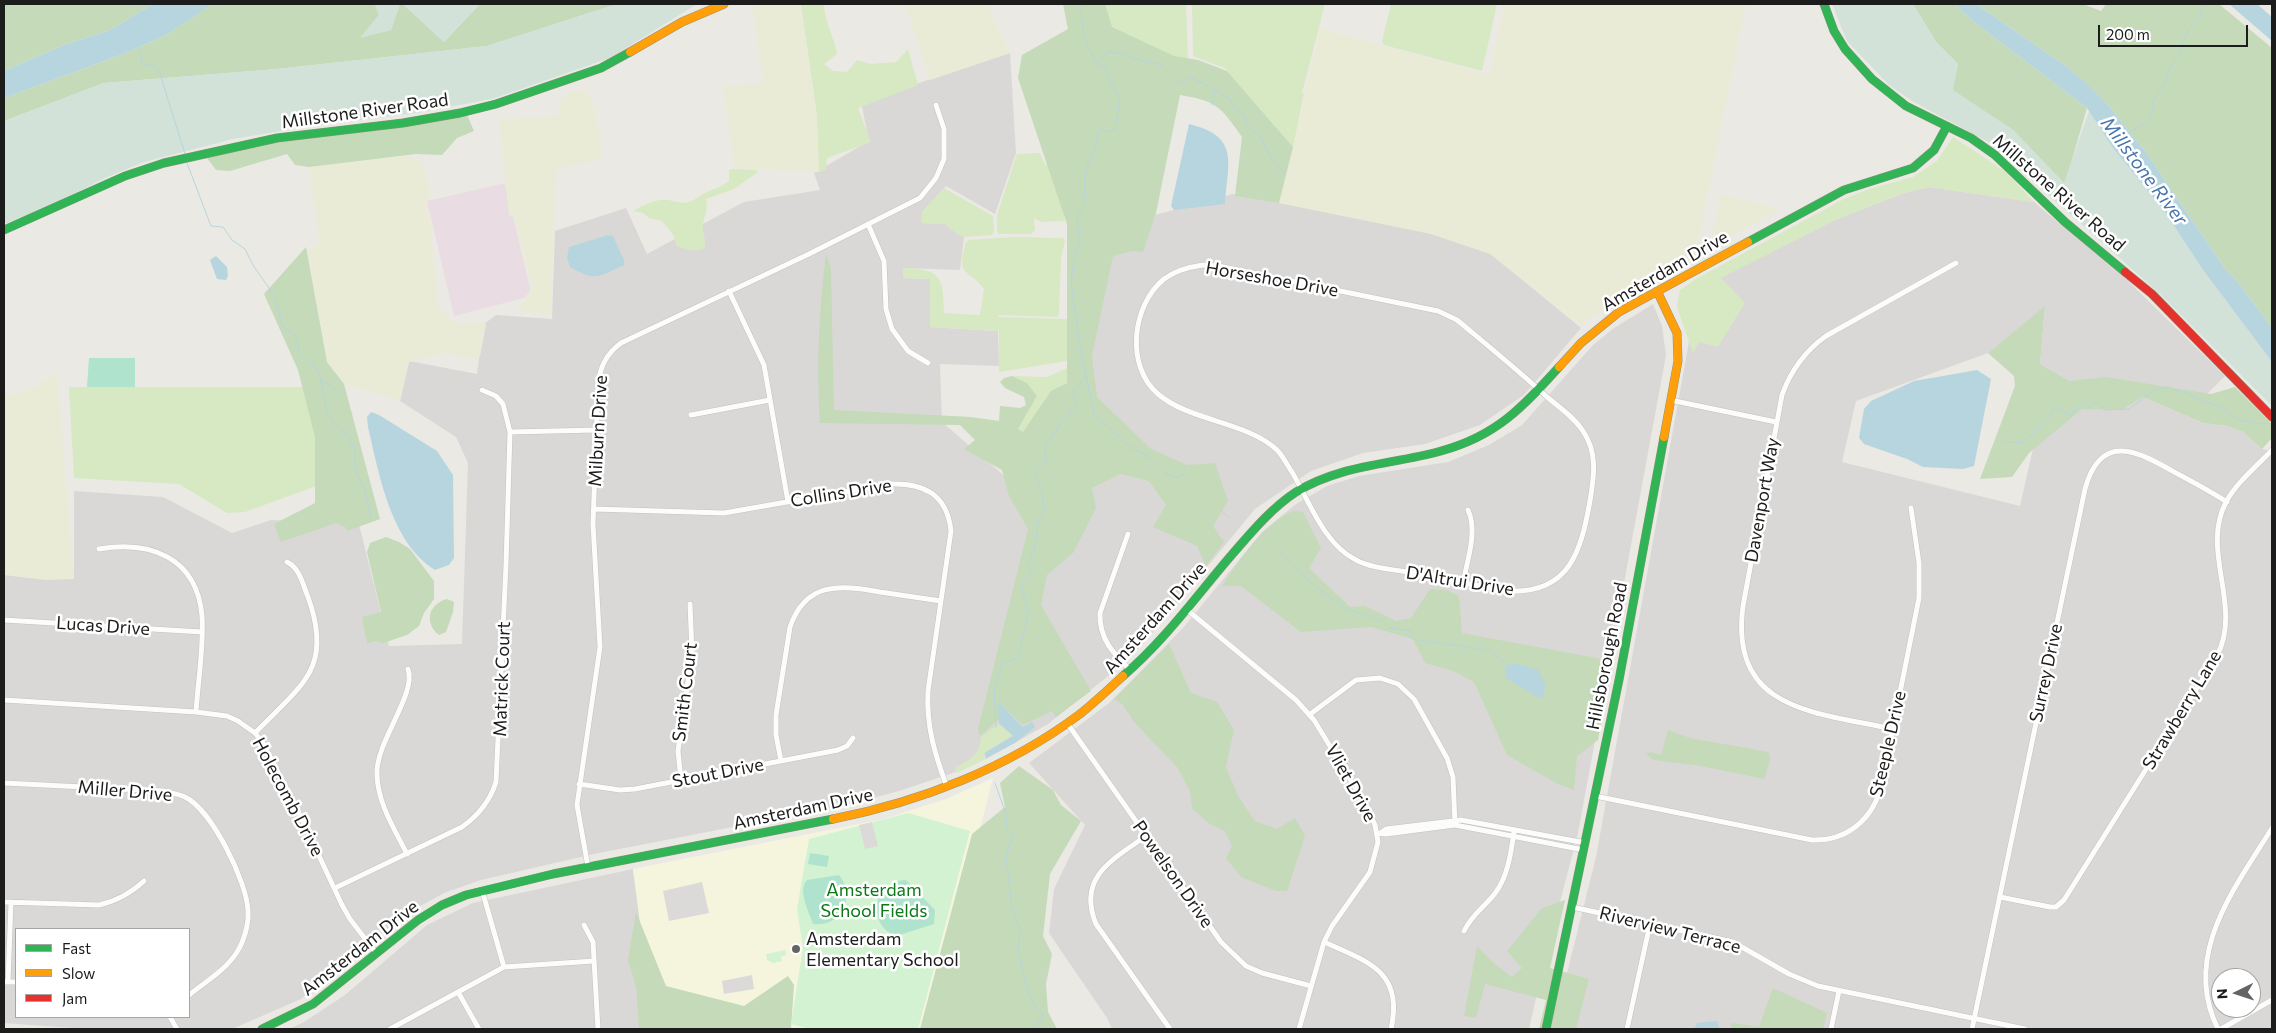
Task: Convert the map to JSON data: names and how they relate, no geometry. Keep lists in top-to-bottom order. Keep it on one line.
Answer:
{"streets":{"street":["Millstone River Road","Amsterdam Drive","Horseshoe Drive","Milburn Drive","Collins Drive","Davenport Way","D'Altrui Drive","Lucas Drive","Hillsborough Road","Surrey Drive","Matrick Court","Smith Court","Strawberry Lane","Steeple Drive","Stout Drive","Vliet Drive","Miller Drive","Holecomb Drive","Powelson Drive","Riverview Terrace"]},"crossings":[["Millstone River Road","Amsterdam Drive"],["Amsterdam Drive","Horseshoe Drive"],["Amsterdam Drive","Milburn Drive"],["Amsterdam Drive","Collins Drive"],["Amsterdam Drive","D'Altrui Drive"],["Amsterdam Drive","Hillsborough Road"],["Amsterdam Drive","Vliet Drive"],["Amsterdam Drive","Holecomb Drive"],["Amsterdam Drive","Powelson Drive"],["Horseshoe Drive","D'Altrui Drive"],["Milburn Drive","Collins Drive"],["Milburn Drive","Stout Drive"],["Davenport Way","Steeple Drive"],["Hillsborough Road","Steeple Drive"],["Hillsborough Road","Riverview Terrace"],["Surrey Drive","Strawberry Lane"],["Surrey Drive","Riverview Terrace"],["Matrick Court","Holecomb Drive"],["Smith Court","Stout Drive"],["Vliet Drive","Powelson Drive"]],"water":["Millstone River"],"parks":["Amsterdam School Fields"],"places":["Amsterdam Elementary School"],"legend":["Fast","Slow","Jam"],"scale_bar":"200 m","north":"left"}
